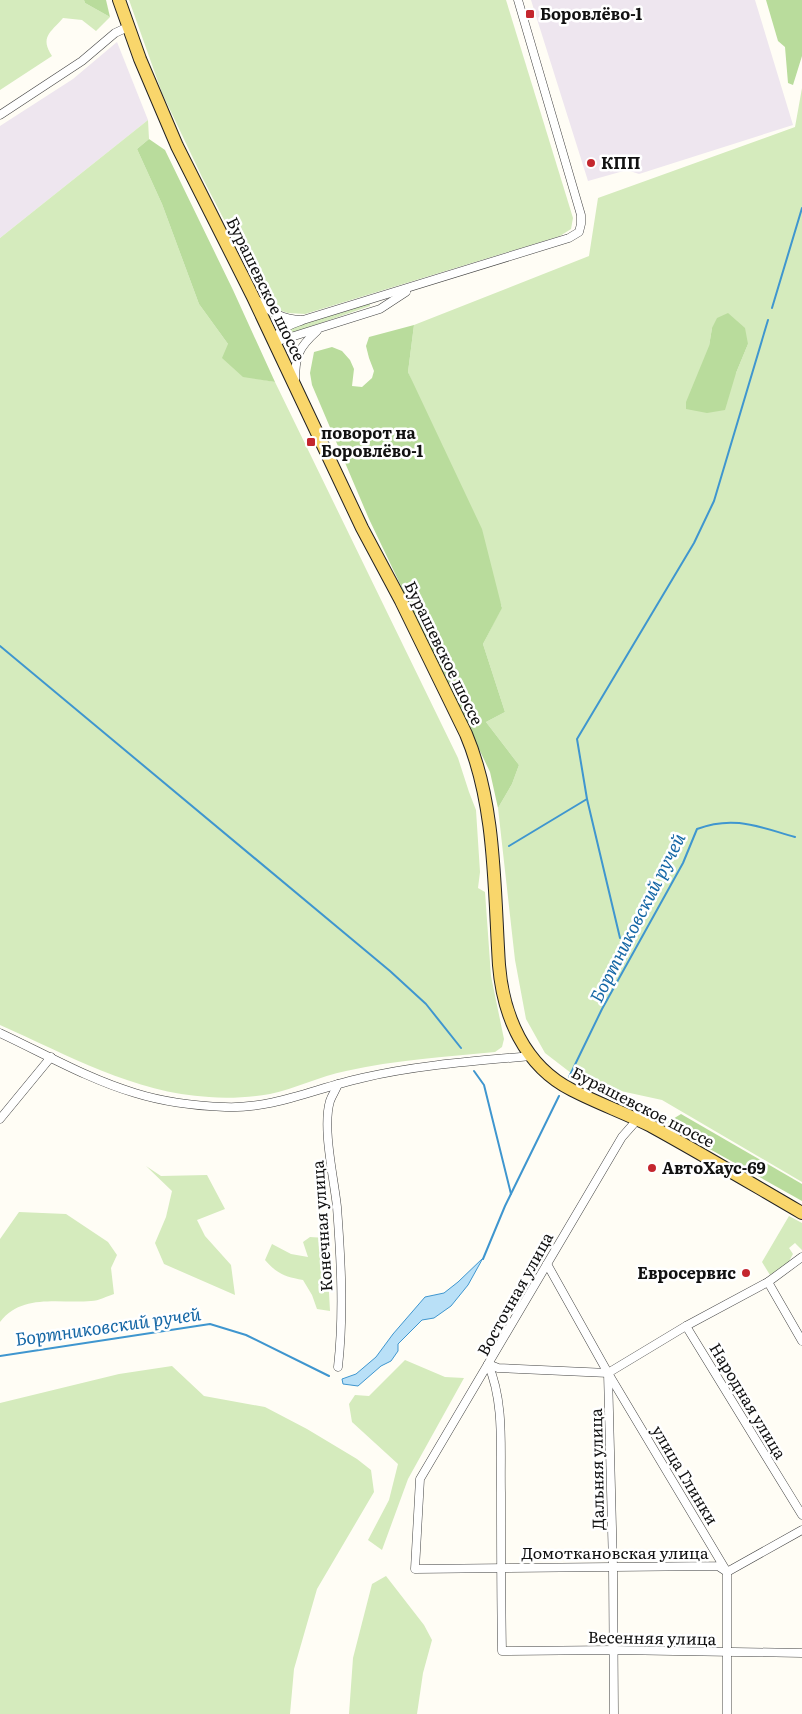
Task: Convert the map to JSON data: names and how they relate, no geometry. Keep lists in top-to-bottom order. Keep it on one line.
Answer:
{"streets":{"main road":["Бурашевское шоссе"],"street":["Конечная улица","Восточная улица","Народная улица","Дальняя улица","улица Глинки","Домоткановская улица","Весенняя улица"]},"crossings":[["Бурашевское шоссе","Восточная улица"],["Восточная улица","улица Глинки"],["Восточная улица","Домоткановская улица"],["Восточная улица","Весенняя улица"],["Дальняя улица","улица Глинки"],["Дальняя улица","Домоткановская улица"],["Дальняя улица","Весенняя улица"],["улица Глинки","Домоткановская улица"]],"water":["Бортниковский ручей"],"places":{"transit":["Боровлёво-1","поворот на Боровлёво-1"],"other":["КПП","АвтоХаус-69","Евросервис"]}}
